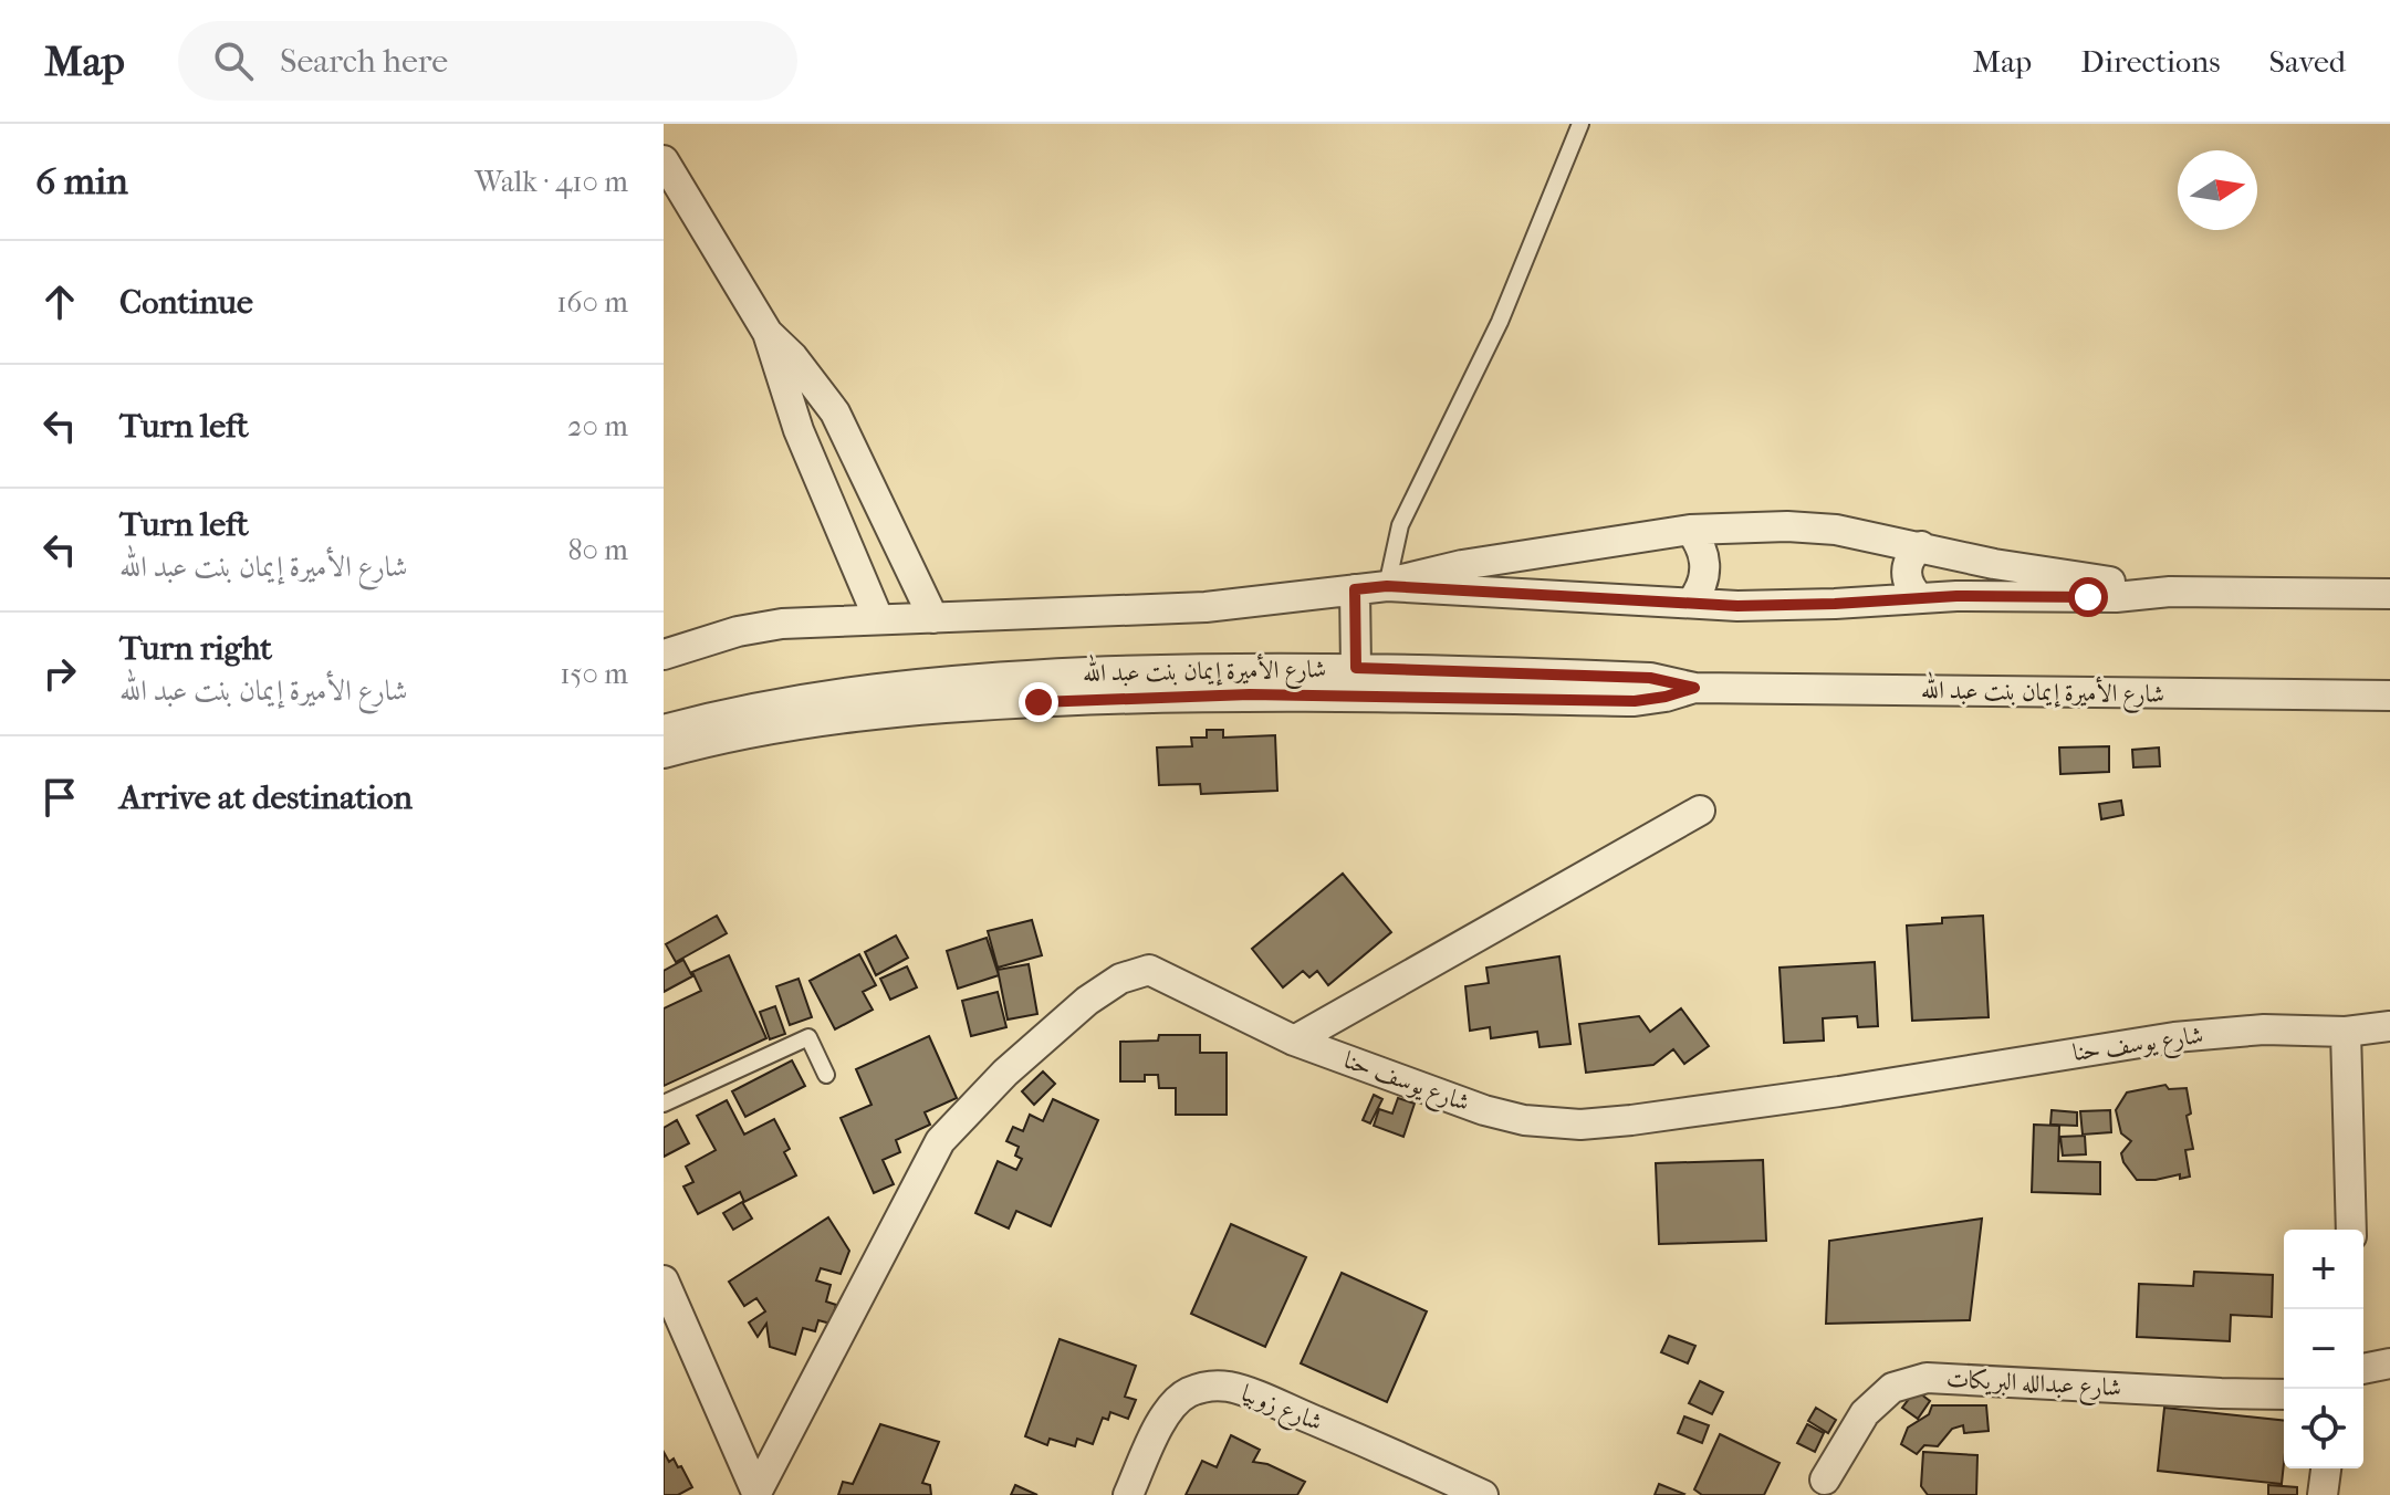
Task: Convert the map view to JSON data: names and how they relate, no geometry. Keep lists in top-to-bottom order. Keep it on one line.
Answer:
{"streets":{"street":["شارع الأميرة إيمان بنت عبد الله","شارع يوسف حنا","شارع عبدالله البريكات","شارع زوبيا"]},"north":"right","page":{"header":"Map","search":"Search here","nav":["Map","Directions","Saved"],"heading":["6 min","Walk · 410 m"],"list":[["Continue","160 m"],["Turn left","20 m"],["Turn left","شارع الأميرة إيمان بنت عبد الله","80 m"],["Turn right","شارع الأميرة إيمان بنت عبد الله","150 m"],"Arrive at destination"],"map_buttons":["+","−"]}}
